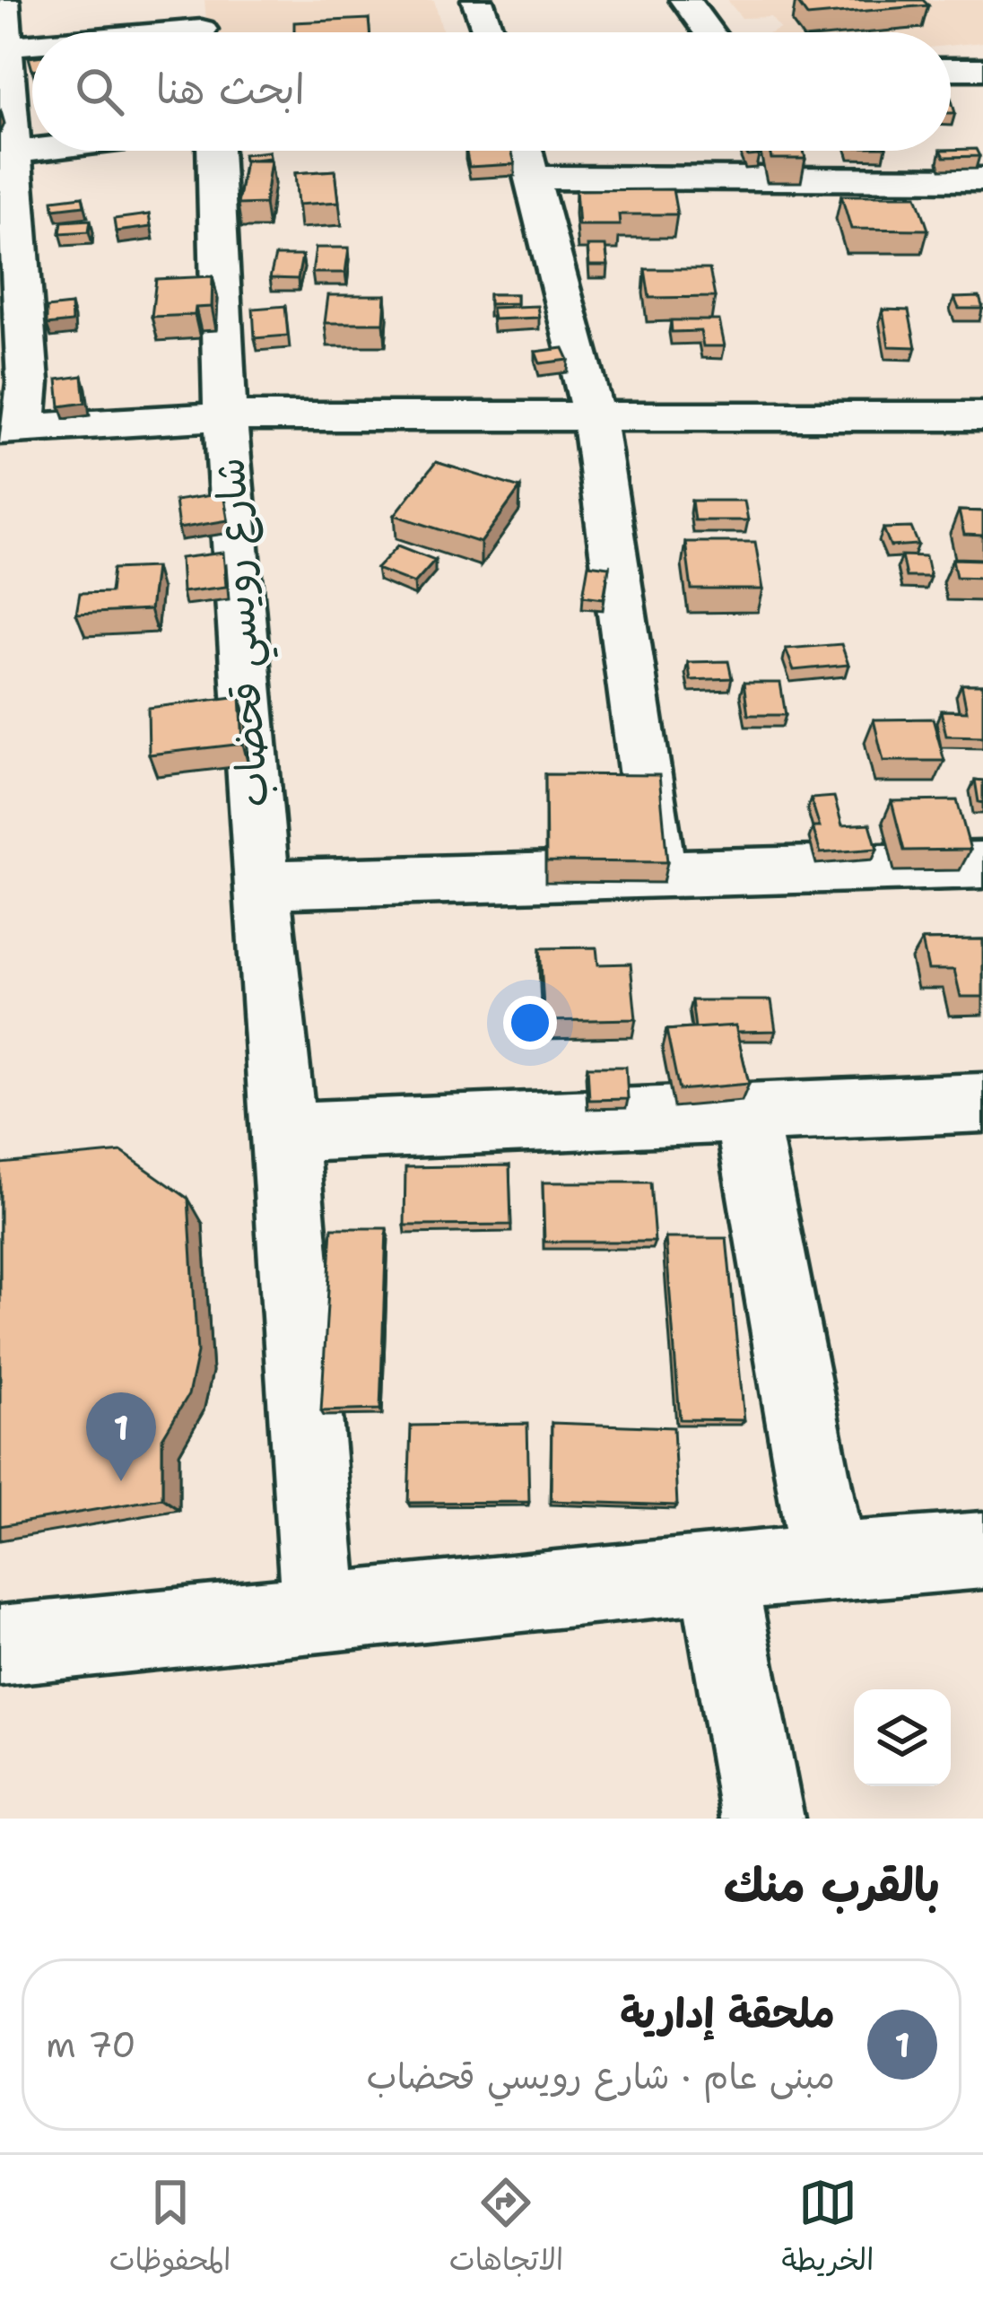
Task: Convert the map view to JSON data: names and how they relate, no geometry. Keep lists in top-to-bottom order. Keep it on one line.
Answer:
{"streets":{"street":["شارع رويسي قحضاب"]},"page":{"search":"ابحث هنا","pins":"1","heading":"بالقرب منك","list":[{"mark":"1","name":"ملحقة إدارية","note":"مبنى عام · شارع رويسي قحضاب","value":"70 m"}],"nav":["الخريطة","الاتجاهات","المحفوظات"]}}
